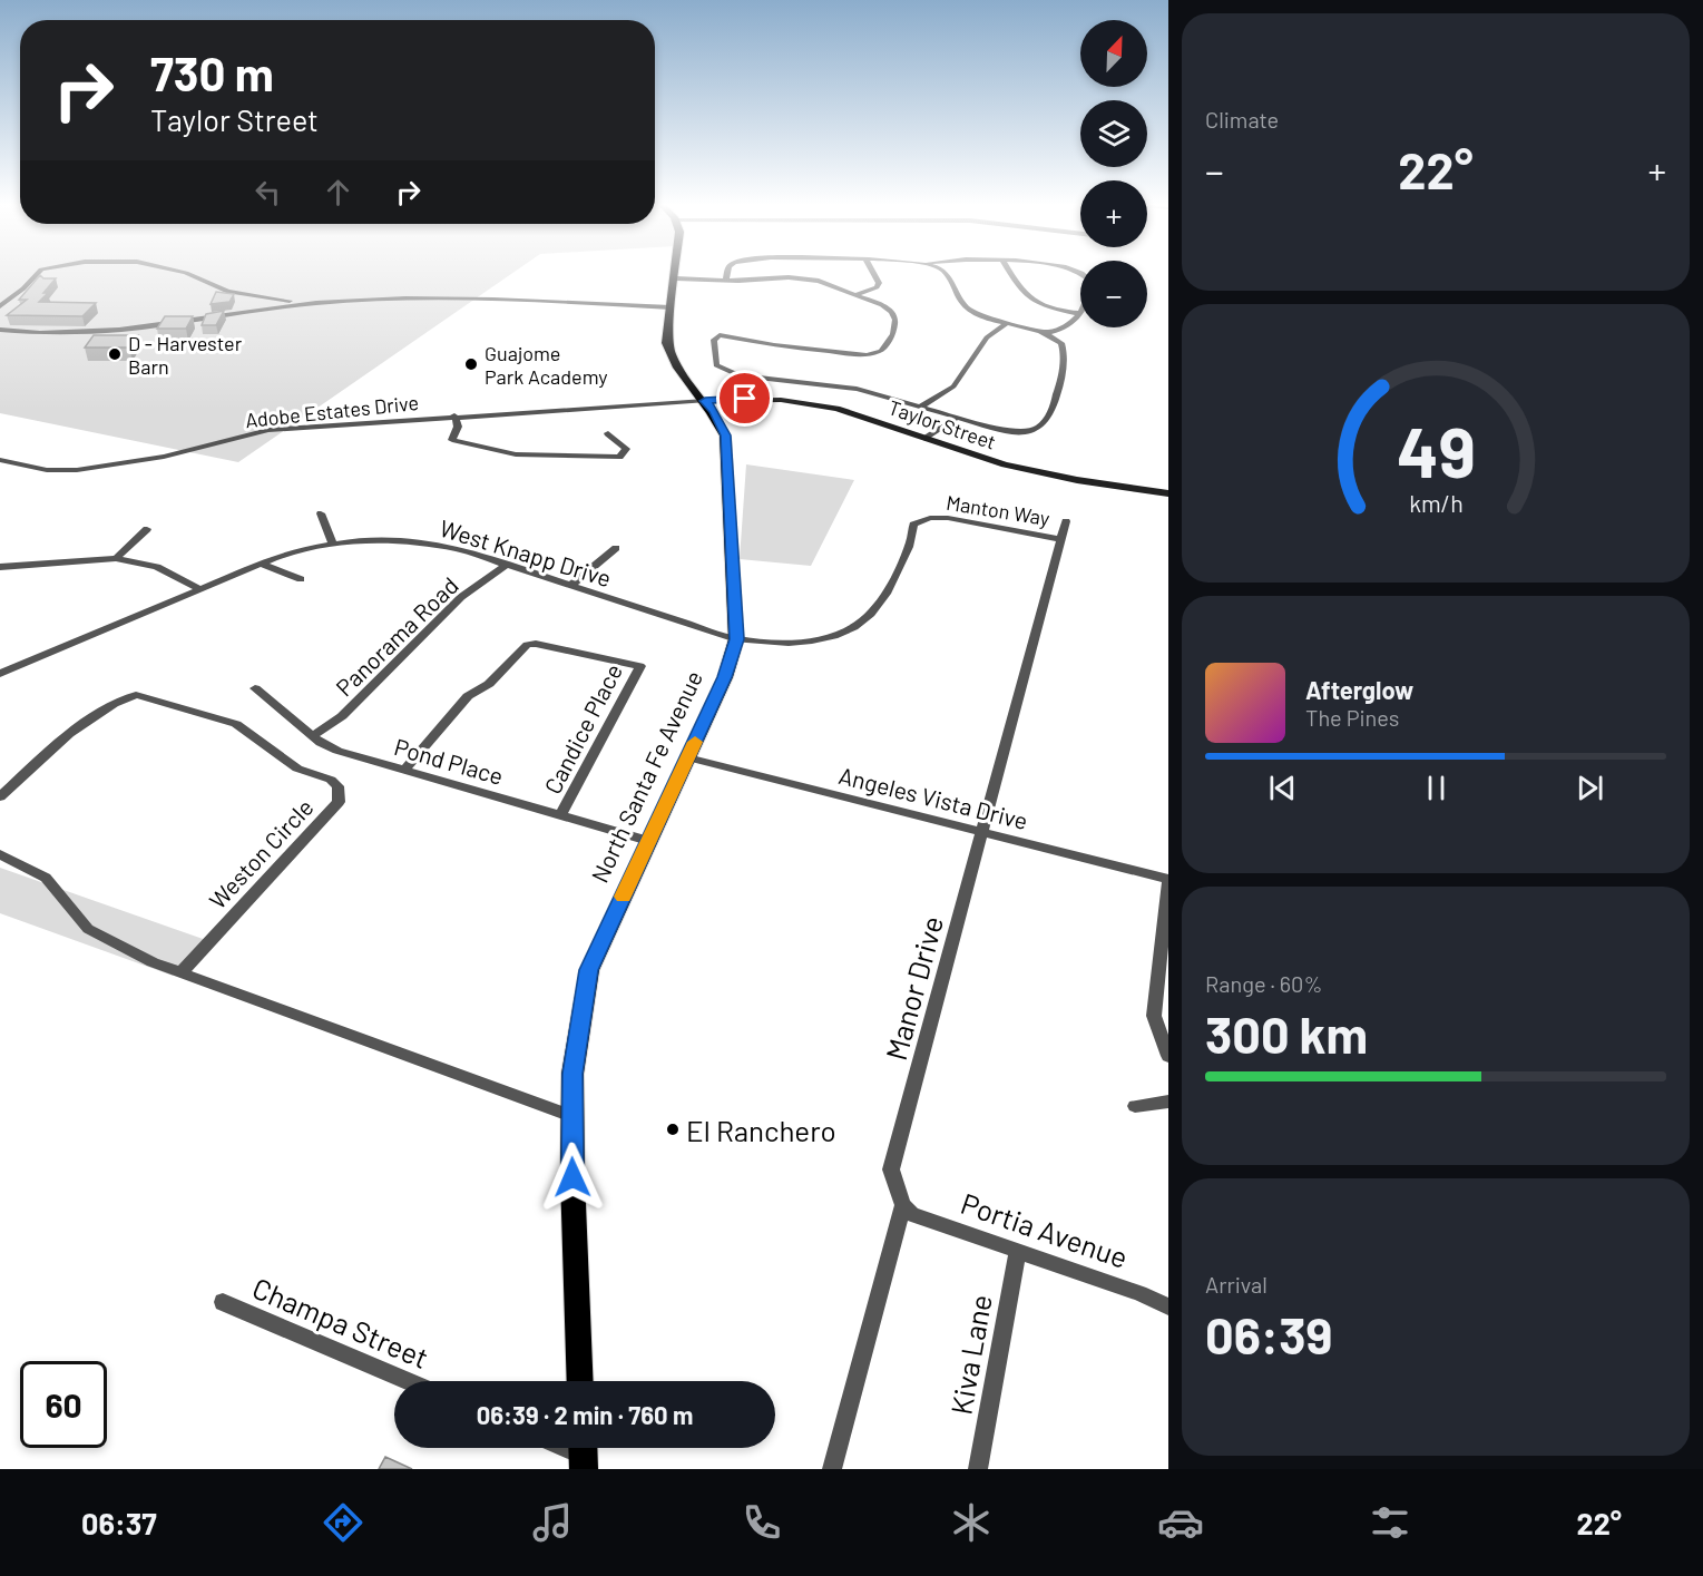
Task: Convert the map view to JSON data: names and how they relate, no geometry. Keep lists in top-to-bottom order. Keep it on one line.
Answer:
{"streets":{"main road":["Taylor Street","North Santa Fe Avenue"],"street":["Adobe Estates Drive","Manton Way","West Knapp Drive","Panorama Road","Candice Place","Pond Place","Angeles Vista Drive","Weston Circle","Manor Drive","Portia Avenue","Champa Street","Kiva Lane"]},"crossings":[["Adobe Estates Drive","Taylor Street"],["Adobe Estates Drive","North Santa Fe Avenue"],["Taylor Street","North Santa Fe Avenue"],["Manton Way","West Knapp Drive"],["Manton Way","Manor Drive"],["West Knapp Drive","Panorama Road"],["West Knapp Drive","North Santa Fe Avenue"],["Panorama Road","Pond Place"],["Candice Place","Pond Place"],["Pond Place","North Santa Fe Avenue"],["North Santa Fe Avenue","Angeles Vista Drive"],["Angeles Vista Drive","Manor Drive"],["Manor Drive","Portia Avenue"],["Portia Avenue","Kiva Lane"]],"places":["D - Harvester Barn","Guajome Park Academy","El Ranchero"],"north":"top right","page":{"tile":["Climate",["Range · 60%","300 km"],["Arrival","06:39"]],"map_buttons":["+","−"],"turn":["730 m","Taylor Street"],"heat":["−","22°","+"],"song":["Afterglow","The Pines"],"limit":"60","trip":"06:39 · 2 min · 760 m","tabs":["06:37","22°"],"gauge":["49","km/h"]}}
